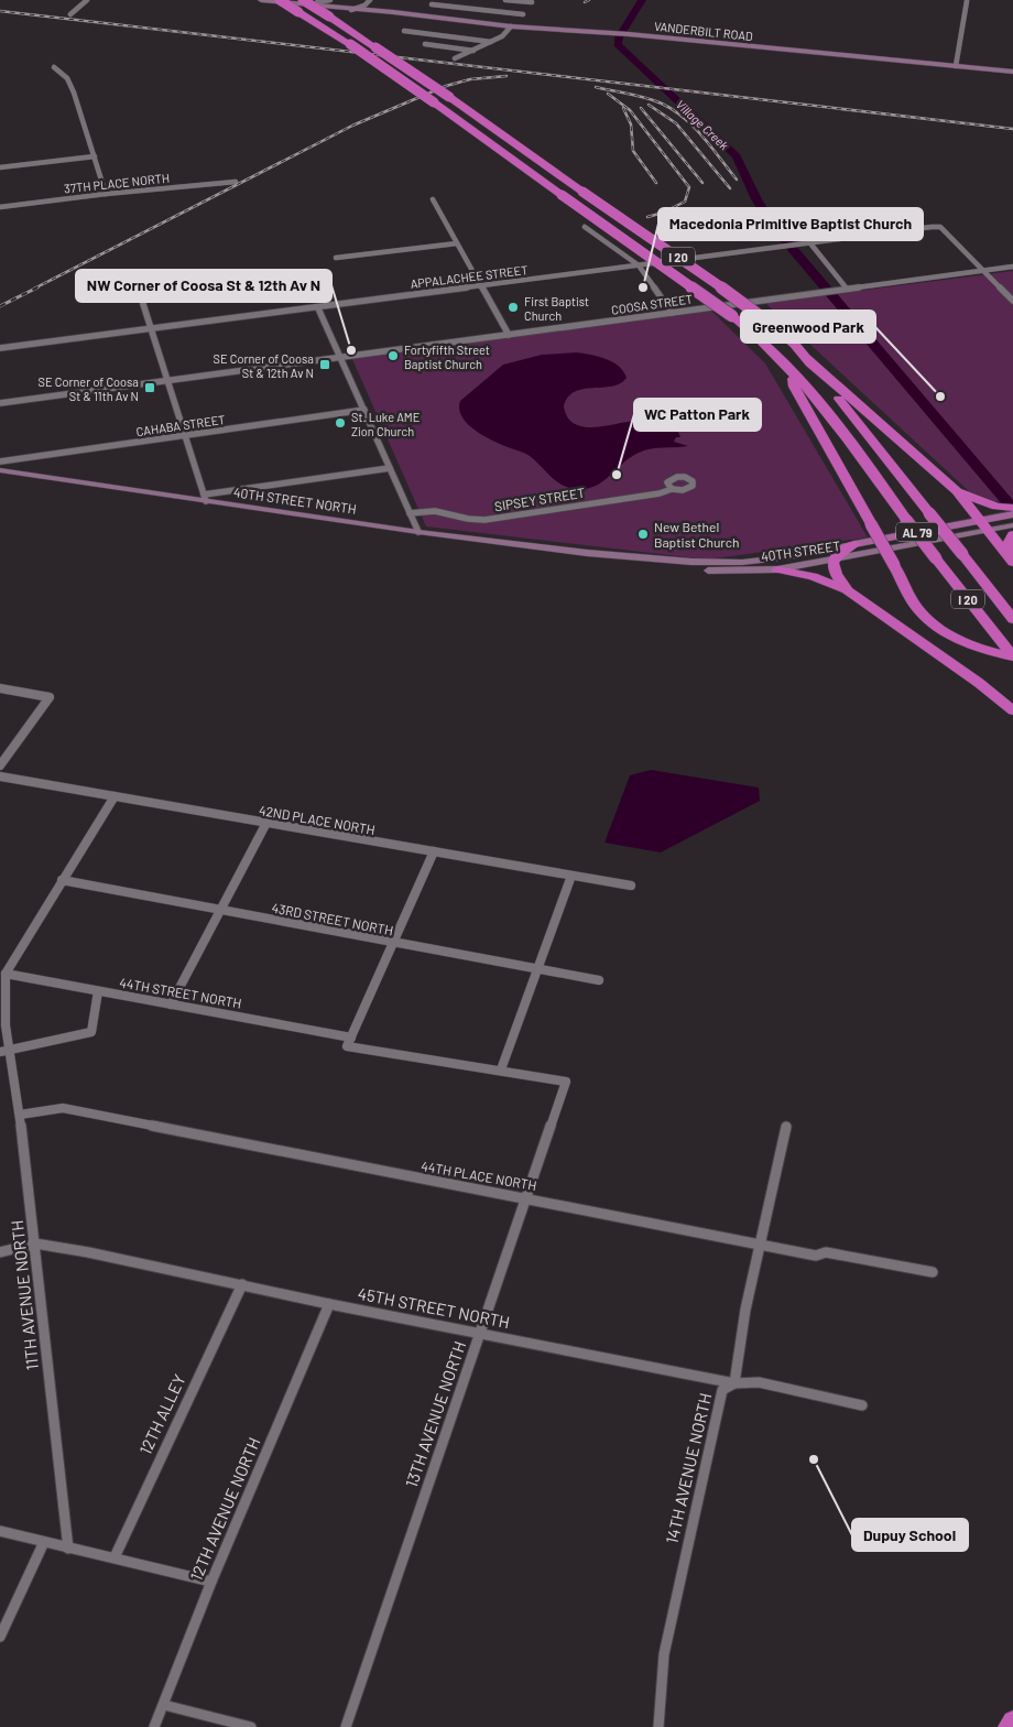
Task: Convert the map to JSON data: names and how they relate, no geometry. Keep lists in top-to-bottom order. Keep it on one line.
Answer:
{"streets":{"highway":["I 20"],"main road":["AL 79"],"street":["VANDERBILT ROAD","37TH PLACE NORTH","APPALACHEE STREET","COOSA STREET","CAHABA STREET","SIPSEY STREET","40TH STREET NORTH","40TH STREET","42ND PLACE NORTH","43RD STREET NORTH","44TH STREET NORTH","44TH PLACE NORTH","11TH AVENUE NORTH","45TH STREET NORTH","12TH ALLEY","13TH AVENUE NORTH","14TH AVENUE NORTH","12TH AVENUE NORTH"]},"crossings":[["VANDERBILT ROAD","I 20"],["APPALACHEE STREET","COOSA STREET"],["40TH STREET NORTH","40TH STREET"],["AL 79","40TH STREET"],["44TH STREET NORTH","11TH AVENUE NORTH"],["44TH STREET NORTH","13TH AVENUE NORTH"],["44TH PLACE NORTH","11TH AVENUE NORTH"],["44TH PLACE NORTH","13TH AVENUE NORTH"],["44TH PLACE NORTH","14TH AVENUE NORTH"],["11TH AVENUE NORTH","45TH STREET NORTH"],["45TH STREET NORTH","12TH ALLEY"],["45TH STREET NORTH","13TH AVENUE NORTH"],["45TH STREET NORTH","14TH AVENUE NORTH"],["45TH STREET NORTH","12TH AVENUE NORTH"]],"water":["Village Creek"],"places":{"other":["Macedonia Primitive Baptist Church","First Baptist Church","NW Corner of Coosa St & 12th Av N","Fortyfifth Street Baptist Church","Greenwood Park","St. Luke AME Zion Church","WC Patton Park","New Bethel Baptist Church","Dupuy School"],"transit":["SE Corner of Coosa St & 12th Av N","SE Corner of Coosa St & 11th Av N"]}}
